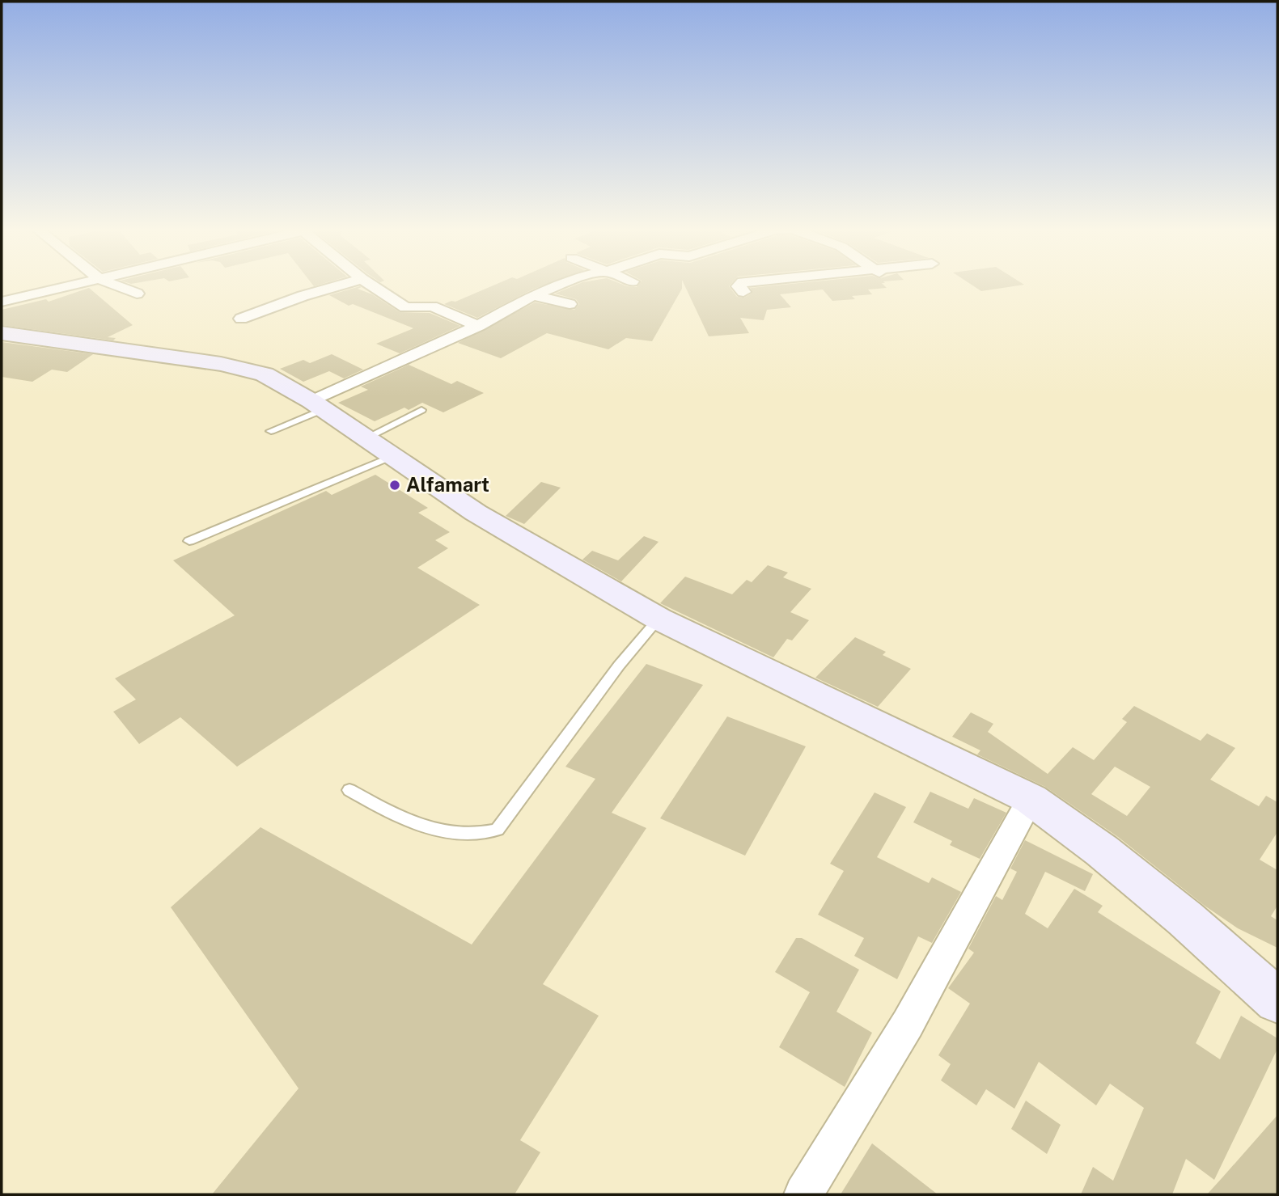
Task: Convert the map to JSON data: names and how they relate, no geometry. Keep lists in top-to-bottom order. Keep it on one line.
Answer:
{"places":["Alfamart"]}
